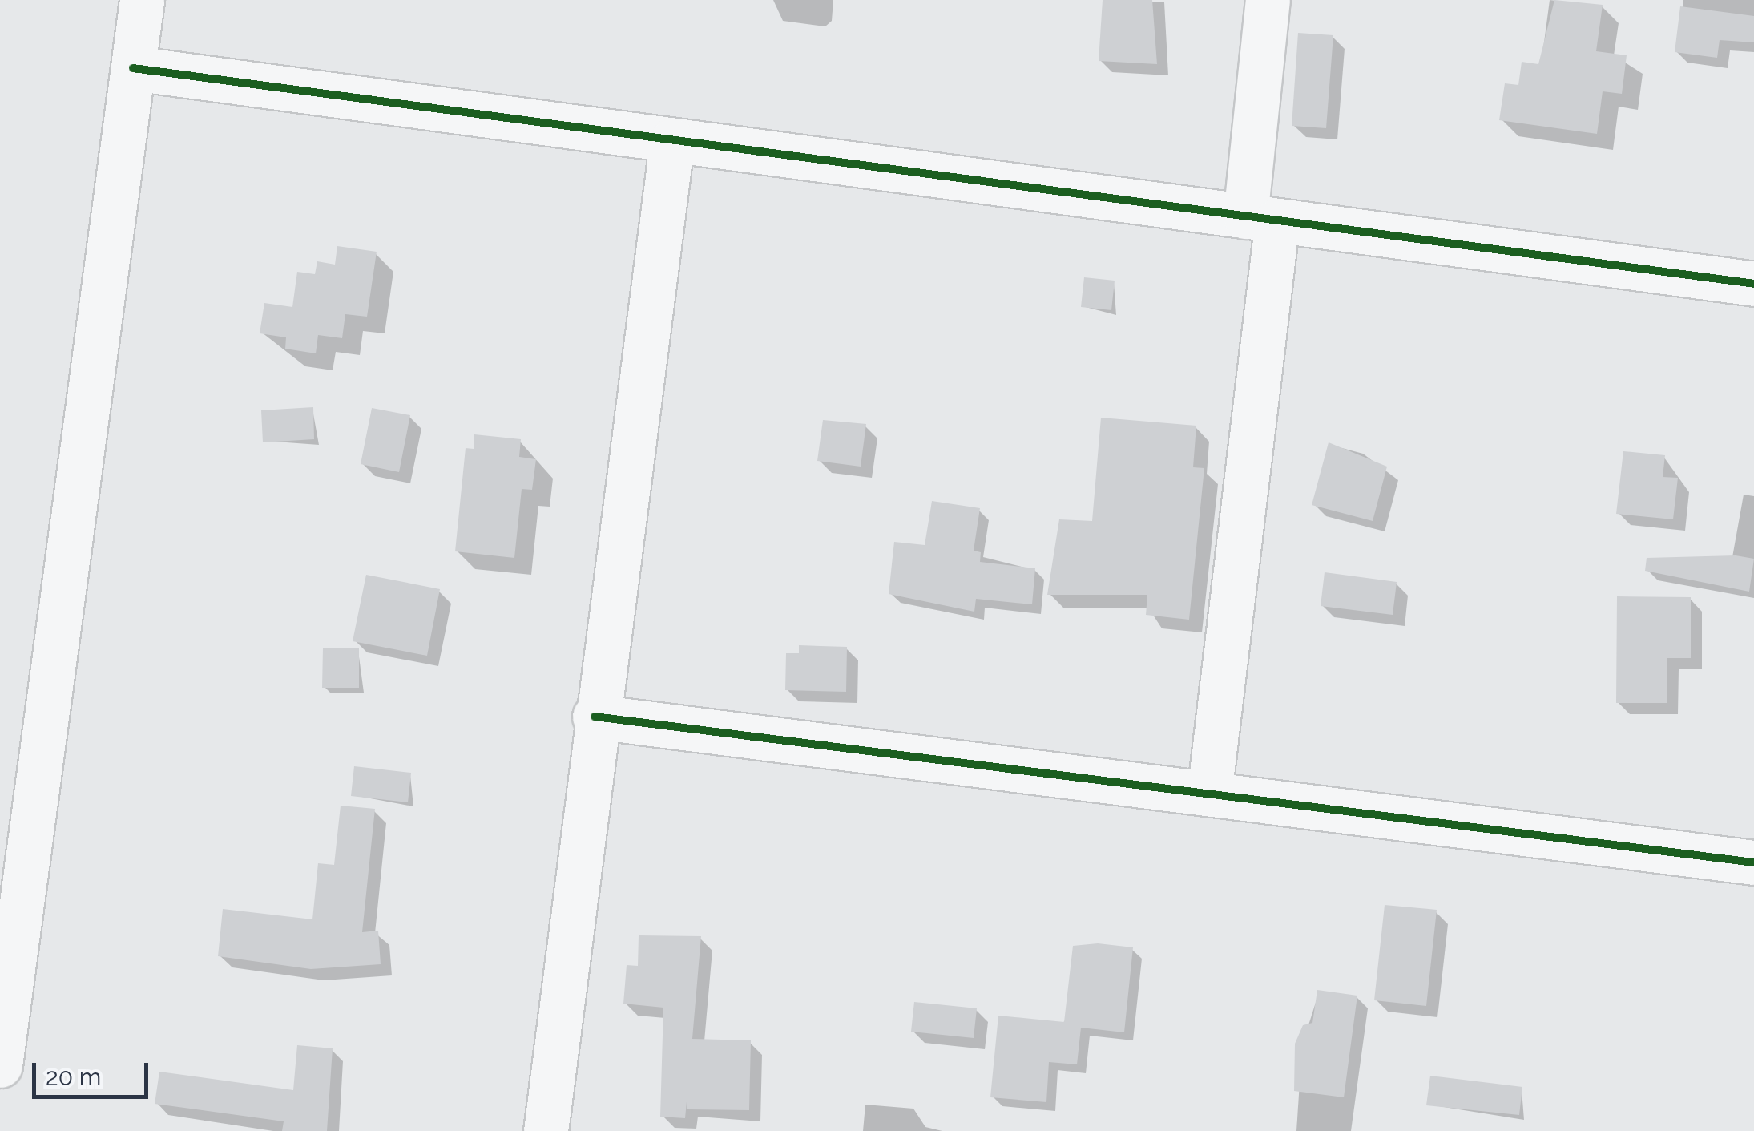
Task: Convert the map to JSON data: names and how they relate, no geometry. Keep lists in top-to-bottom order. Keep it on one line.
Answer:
{"scale_bar":"20 m"}
